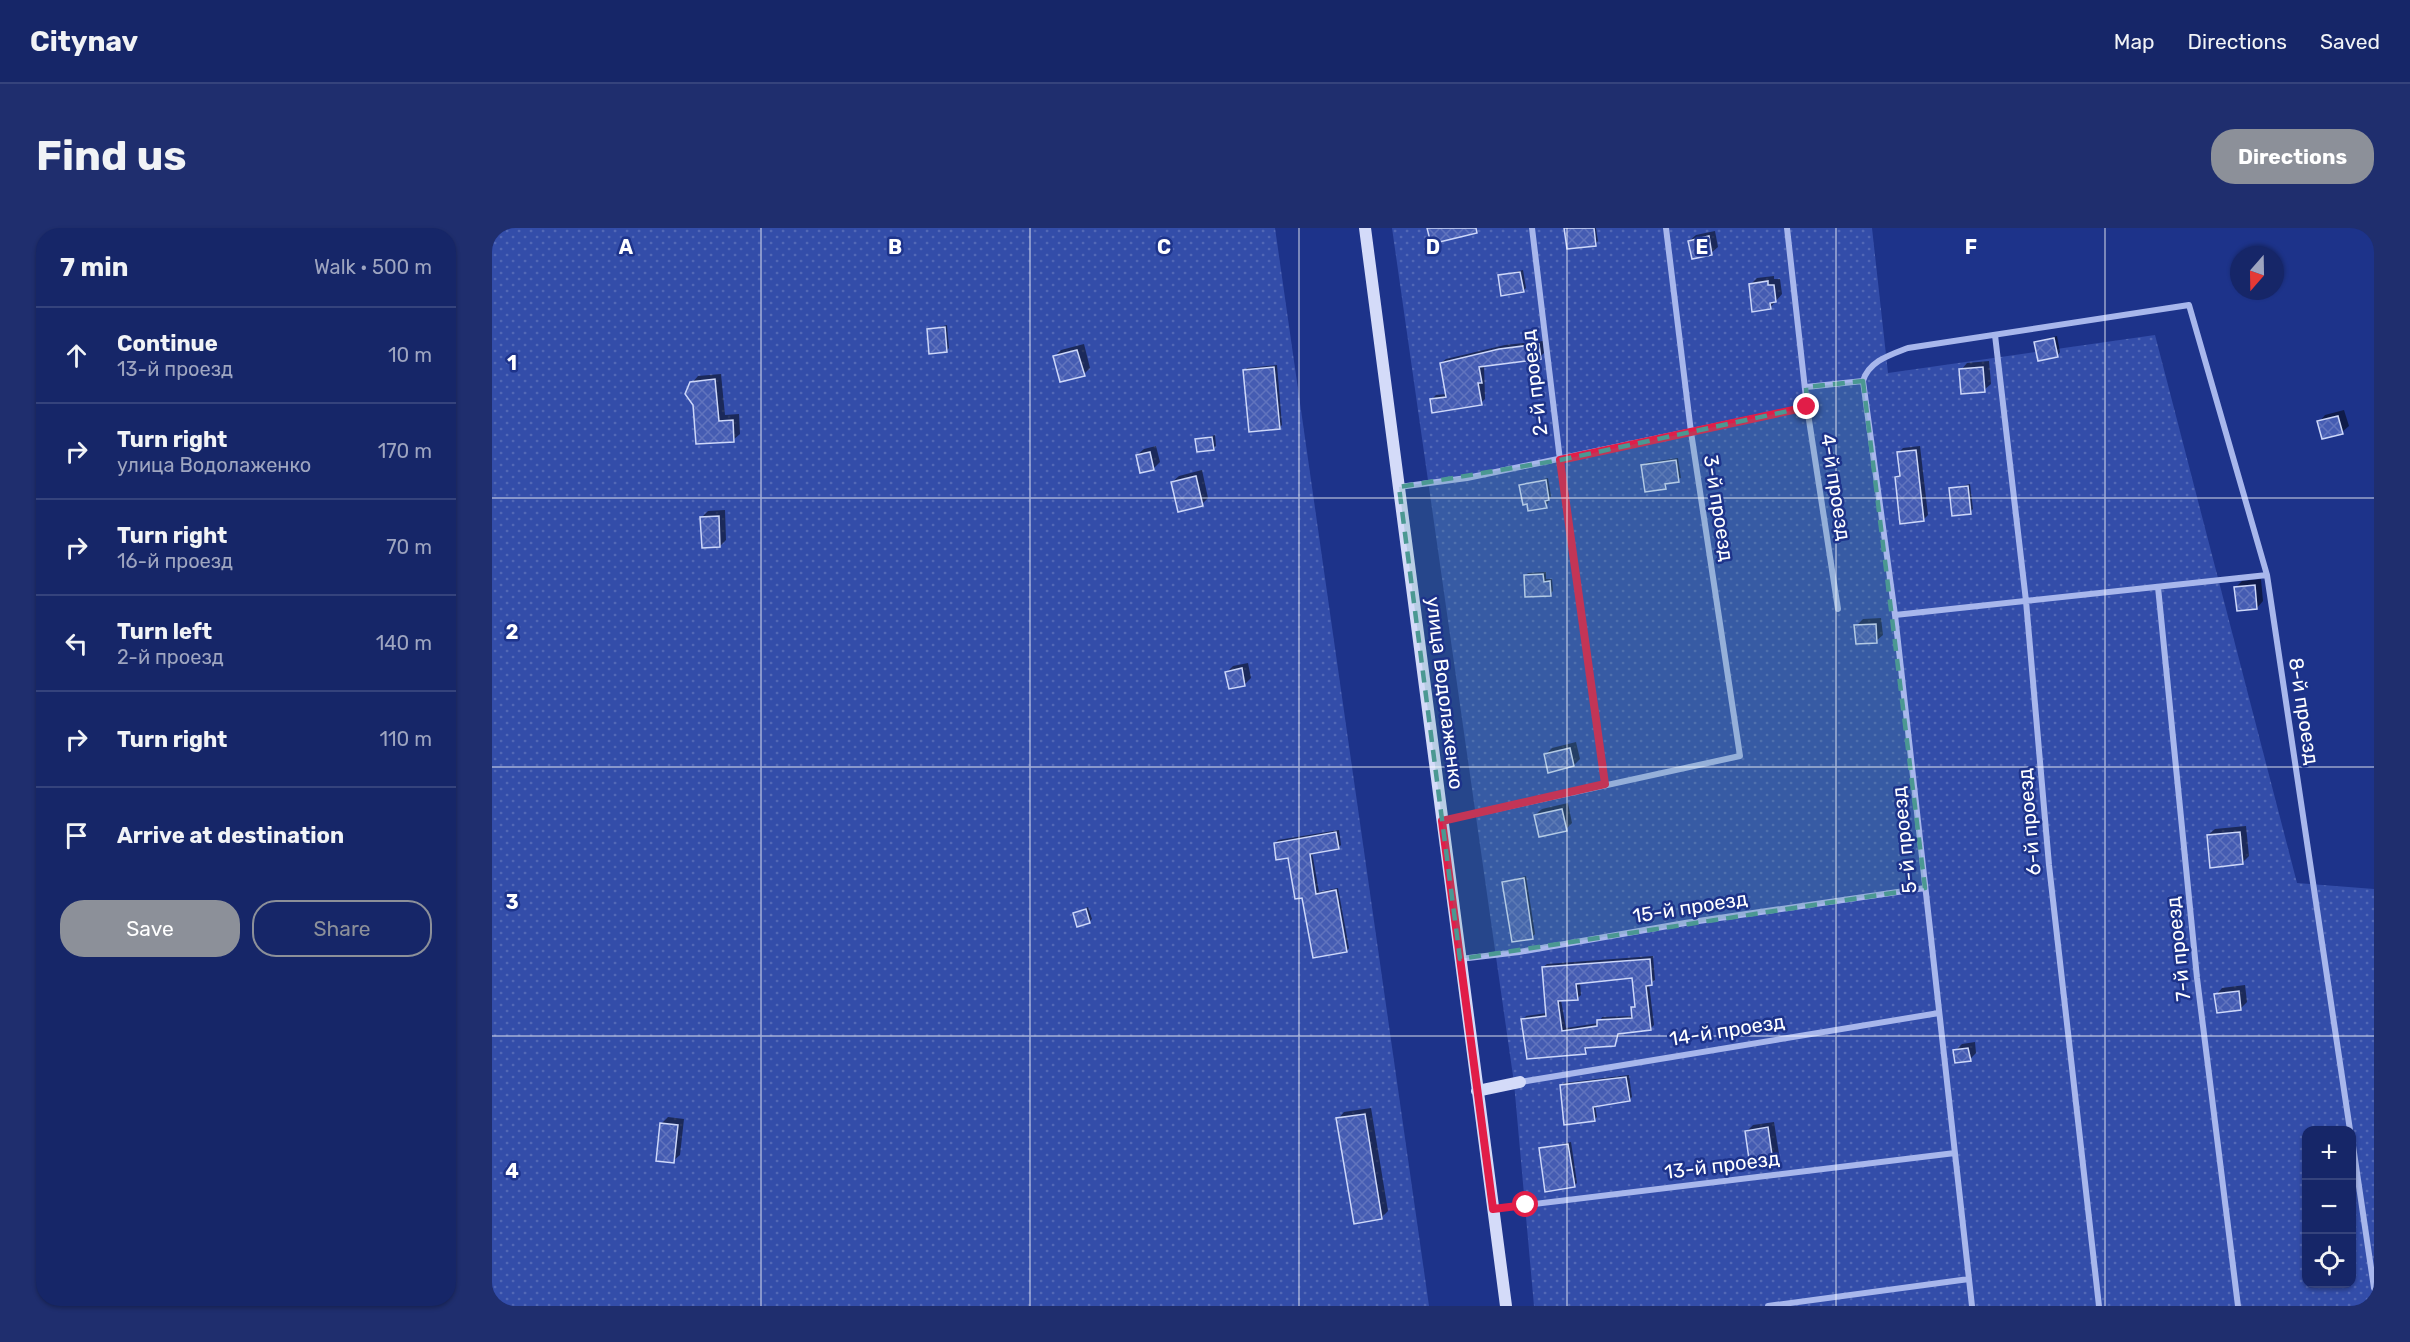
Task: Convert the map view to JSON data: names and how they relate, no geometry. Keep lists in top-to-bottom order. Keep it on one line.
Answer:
{"streets":{"main road":["улица Водолаженко"],"street":["2-й проезд","4-й проезд","3-й проезд","8-й проезд","6-й проезд","5-й проезд","15-й проезд","7-й проезд","14-й проезд","13-й проезд"]},"crossings":[["2-й проезд","3-й проезд"],["улица Водолаженко","15-й проезд"],["улица Водолаженко","13-й проезд"],["8-й проезд","6-й проезд"],["8-й проезд","5-й проезд"],["6-й проезд","5-й проезд"],["5-й проезд","15-й проезд"],["5-й проезд","14-й проезд"],["5-й проезд","13-й проезд"]],"north":"bottom","page":{"header":"Citynav","nav":["Map","Directions","Saved"],"buttons":["Directions",["Save","Share"]],"title":"Find us","heading":["7 min","Walk · 500 m"],"list":[["Continue","13-й проезд","10 m"],["Turn right","улица Водолаженко","170 m"],["Turn right","16-й проезд","70 m"],["Turn left","2-й проезд","140 m"],["Turn right","110 m"],"Arrive at destination"],"map_buttons":["+","−"]},"grid":{"columns":["A","B","C","D","E","F"],"rows":["1","2","3","4"]}}
